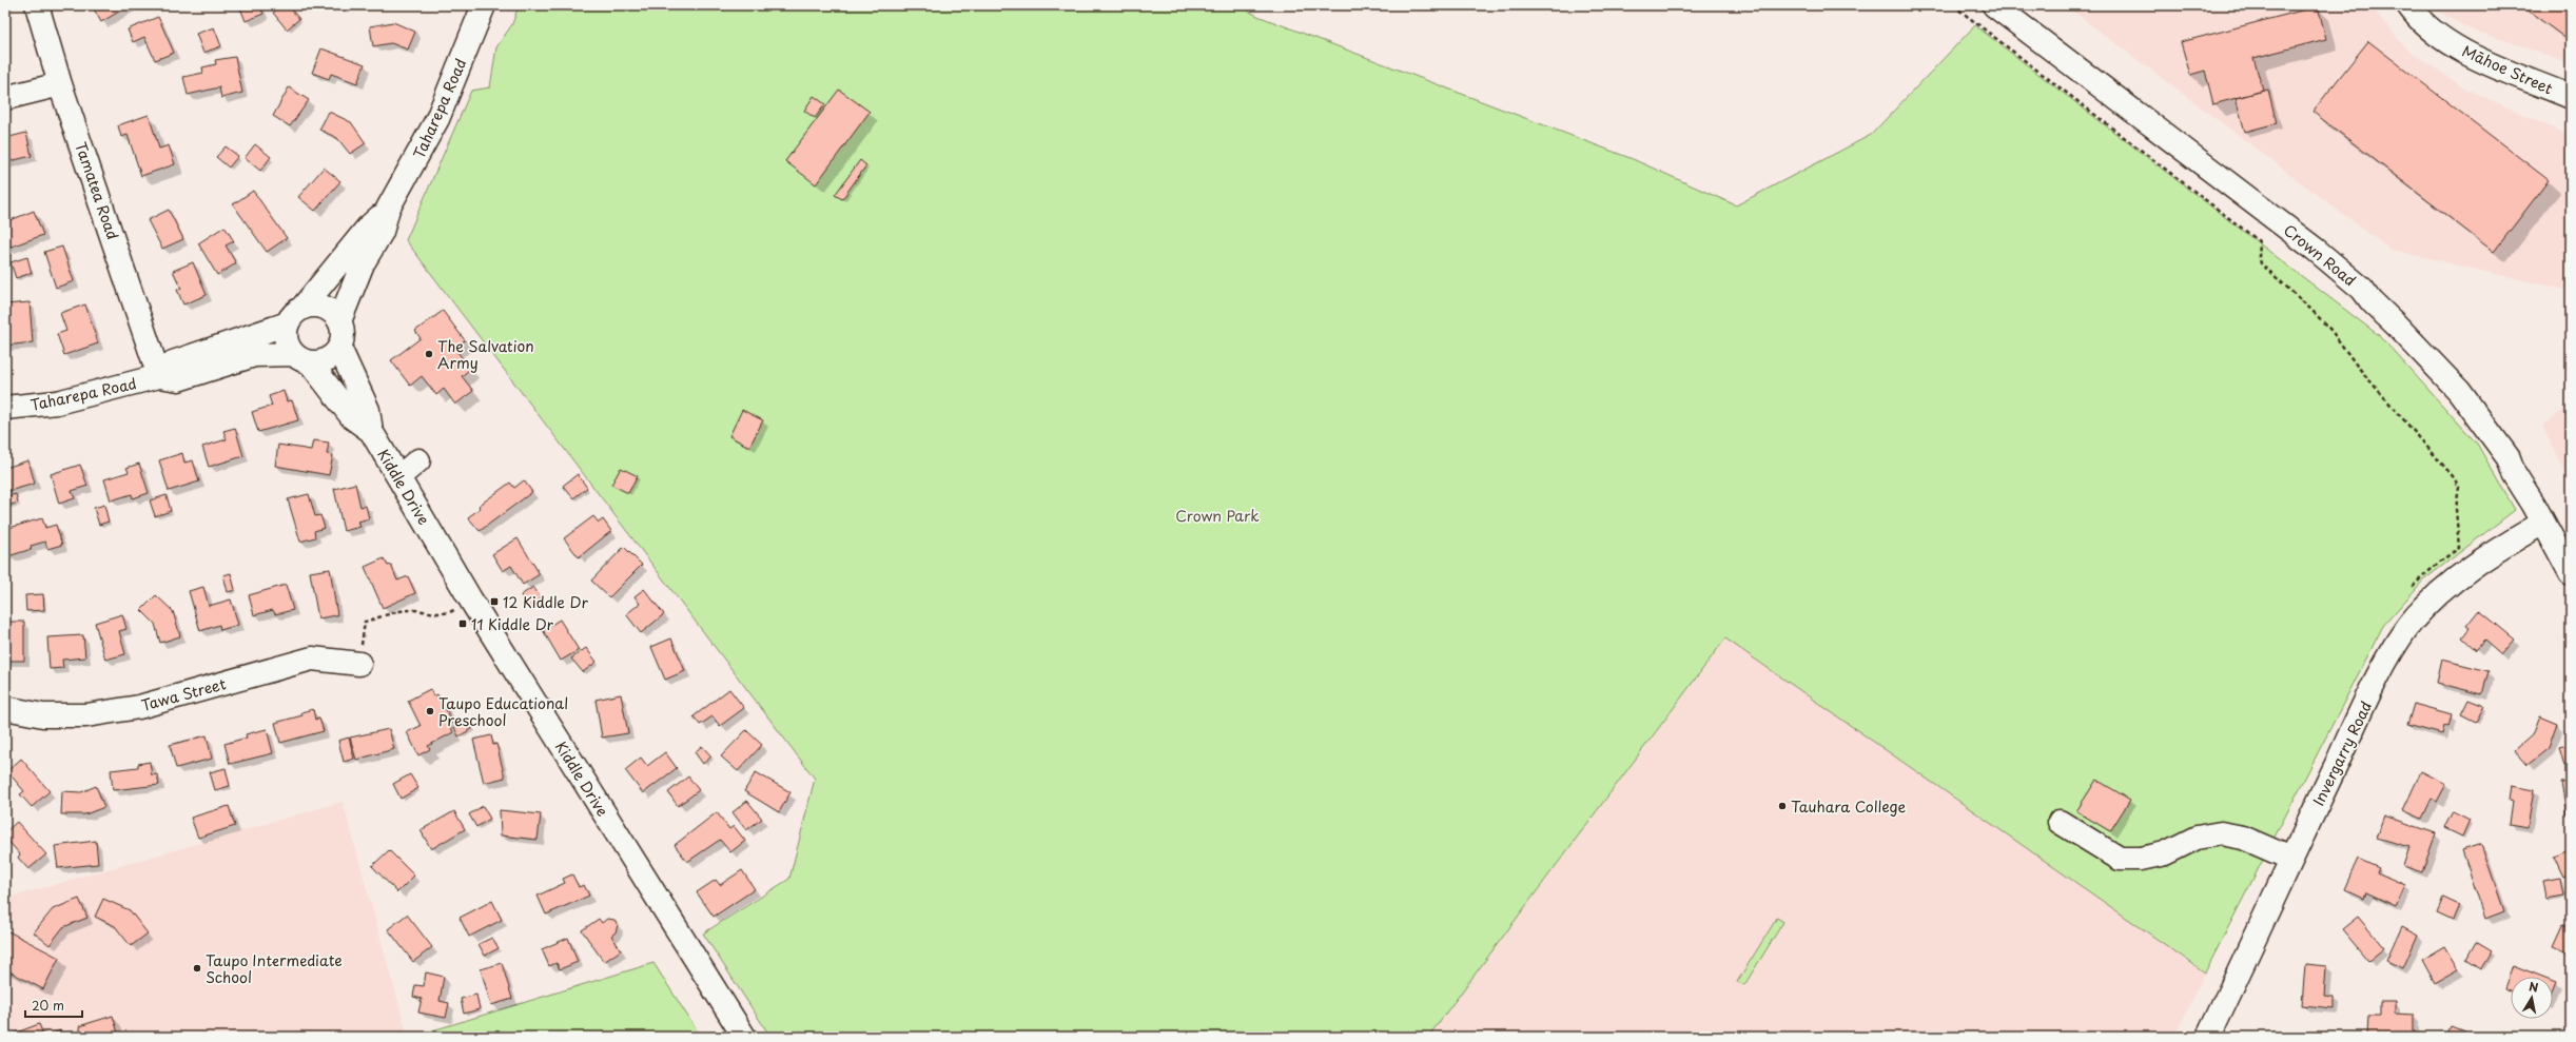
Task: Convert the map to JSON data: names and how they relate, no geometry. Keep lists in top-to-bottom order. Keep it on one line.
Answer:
{"streets":{"street":["Māhoe Street","Taharepa Road","Tamatea Road","Crown Road","Kiddle Drive","Tawa Street","Invergarry Road"]},"crossings":[["Taharepa Road","Tamatea Road"],["Taharepa Road","Kiddle Drive"],["Crown Road","Invergarry Road"]],"parks":["Crown Park"],"places":{"other":["The Salvation Army","Taupo Educational Preschool","Tauhara College","Taupo Intermediate School"],"transit":["12 Kiddle Dr","11 Kiddle Dr"]},"scale_bar":"20 m","north":"top"}
